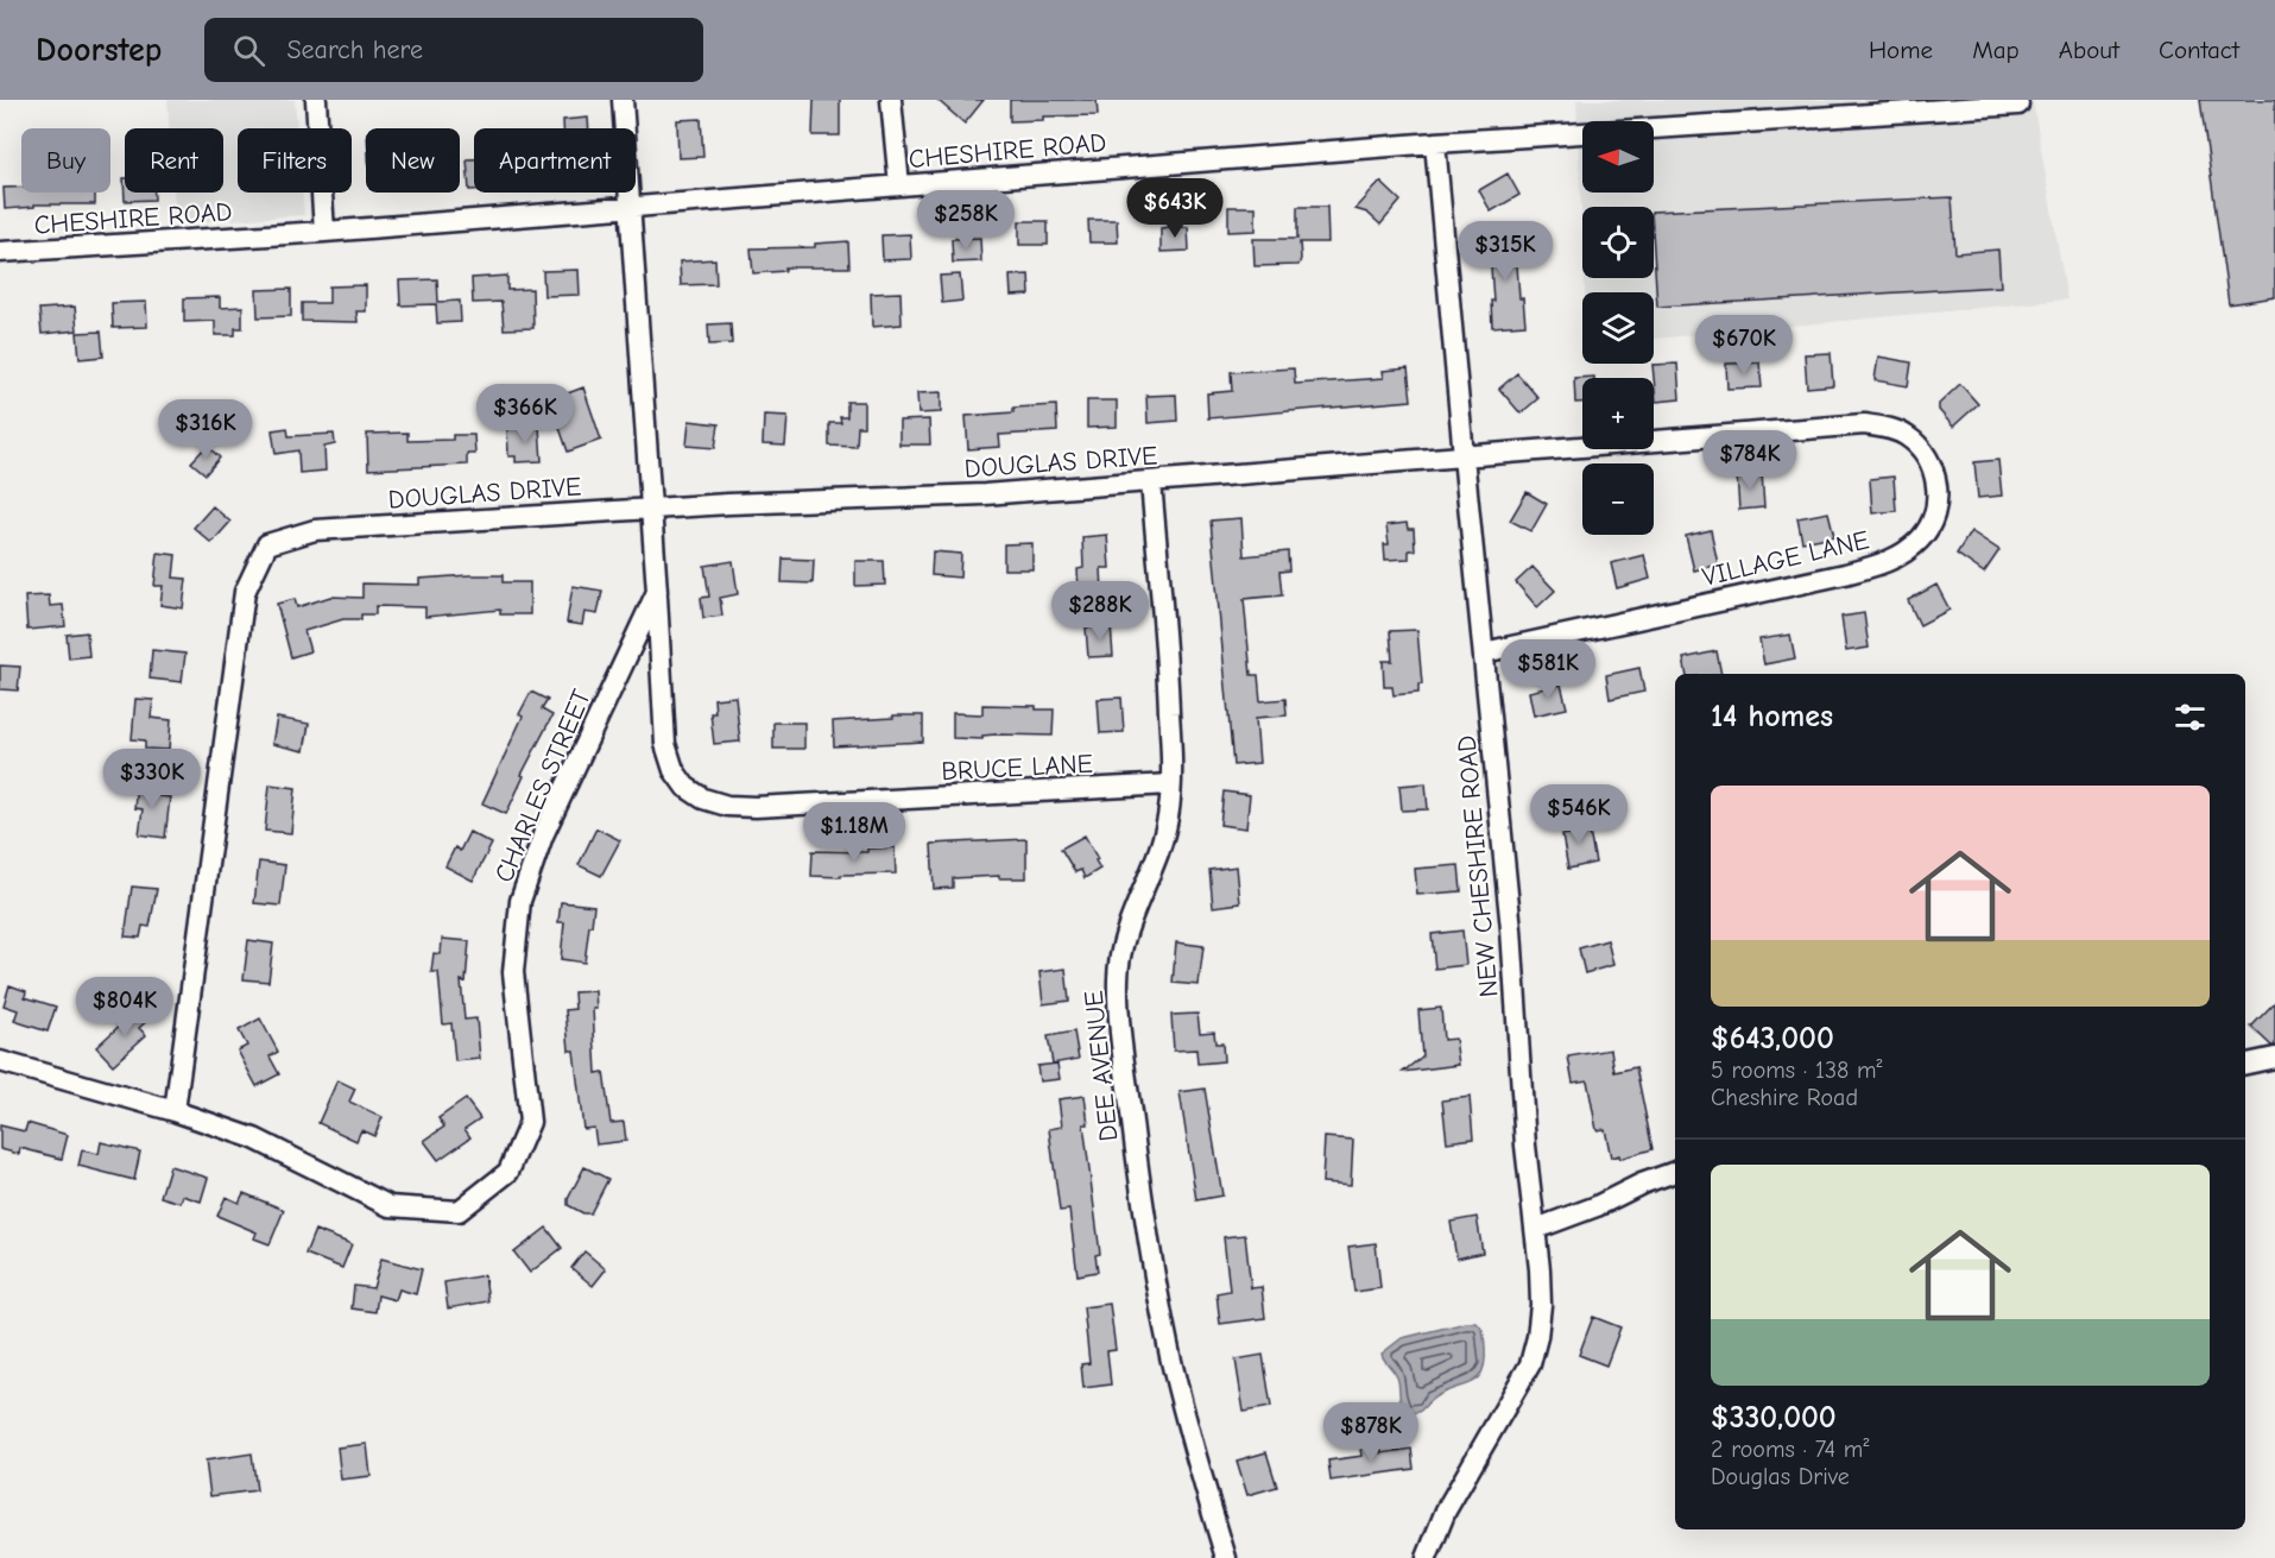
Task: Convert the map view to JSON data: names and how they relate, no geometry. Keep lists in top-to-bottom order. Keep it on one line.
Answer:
{"streets":{"street":["CHESHIRE ROAD","DOUGLAS DRIVE","VILLAGE LANE","BRUCE LANE","CHARLES STREET","NEW CHESHIRE ROAD","DEE AVENUE"]},"crossings":[["CHESHIRE ROAD","CHARLES STREET"],["CHESHIRE ROAD","NEW CHESHIRE ROAD"],["DOUGLAS DRIVE","VILLAGE LANE"],["DOUGLAS DRIVE","CHARLES STREET"],["DOUGLAS DRIVE","NEW CHESHIRE ROAD"],["DOUGLAS DRIVE","DEE AVENUE"],["VILLAGE LANE","NEW CHESHIRE ROAD"],["BRUCE LANE","CHARLES STREET"],["BRUCE LANE","DEE AVENUE"]],"north":"left","page":{"header":"Doorstep","search":"Search here","nav":["Home","Map","About","Contact"],"map_buttons":["+","−"],"chip":["Buy","Rent","Filters","New","Apartment"],"price":["$643K","$258K","$315K","$670K","$366K","$316K","$784K","$288K","$581K","$330K","$546K","$1.18M","$804K","$878K"],"heading":"14 homes","list":[{"name":"$643,000","note":"5 rooms · 138 m² · Cheshire Road"},{"name":"$330,000","note":"2 rooms · 74 m² · Douglas Drive"}]}}
